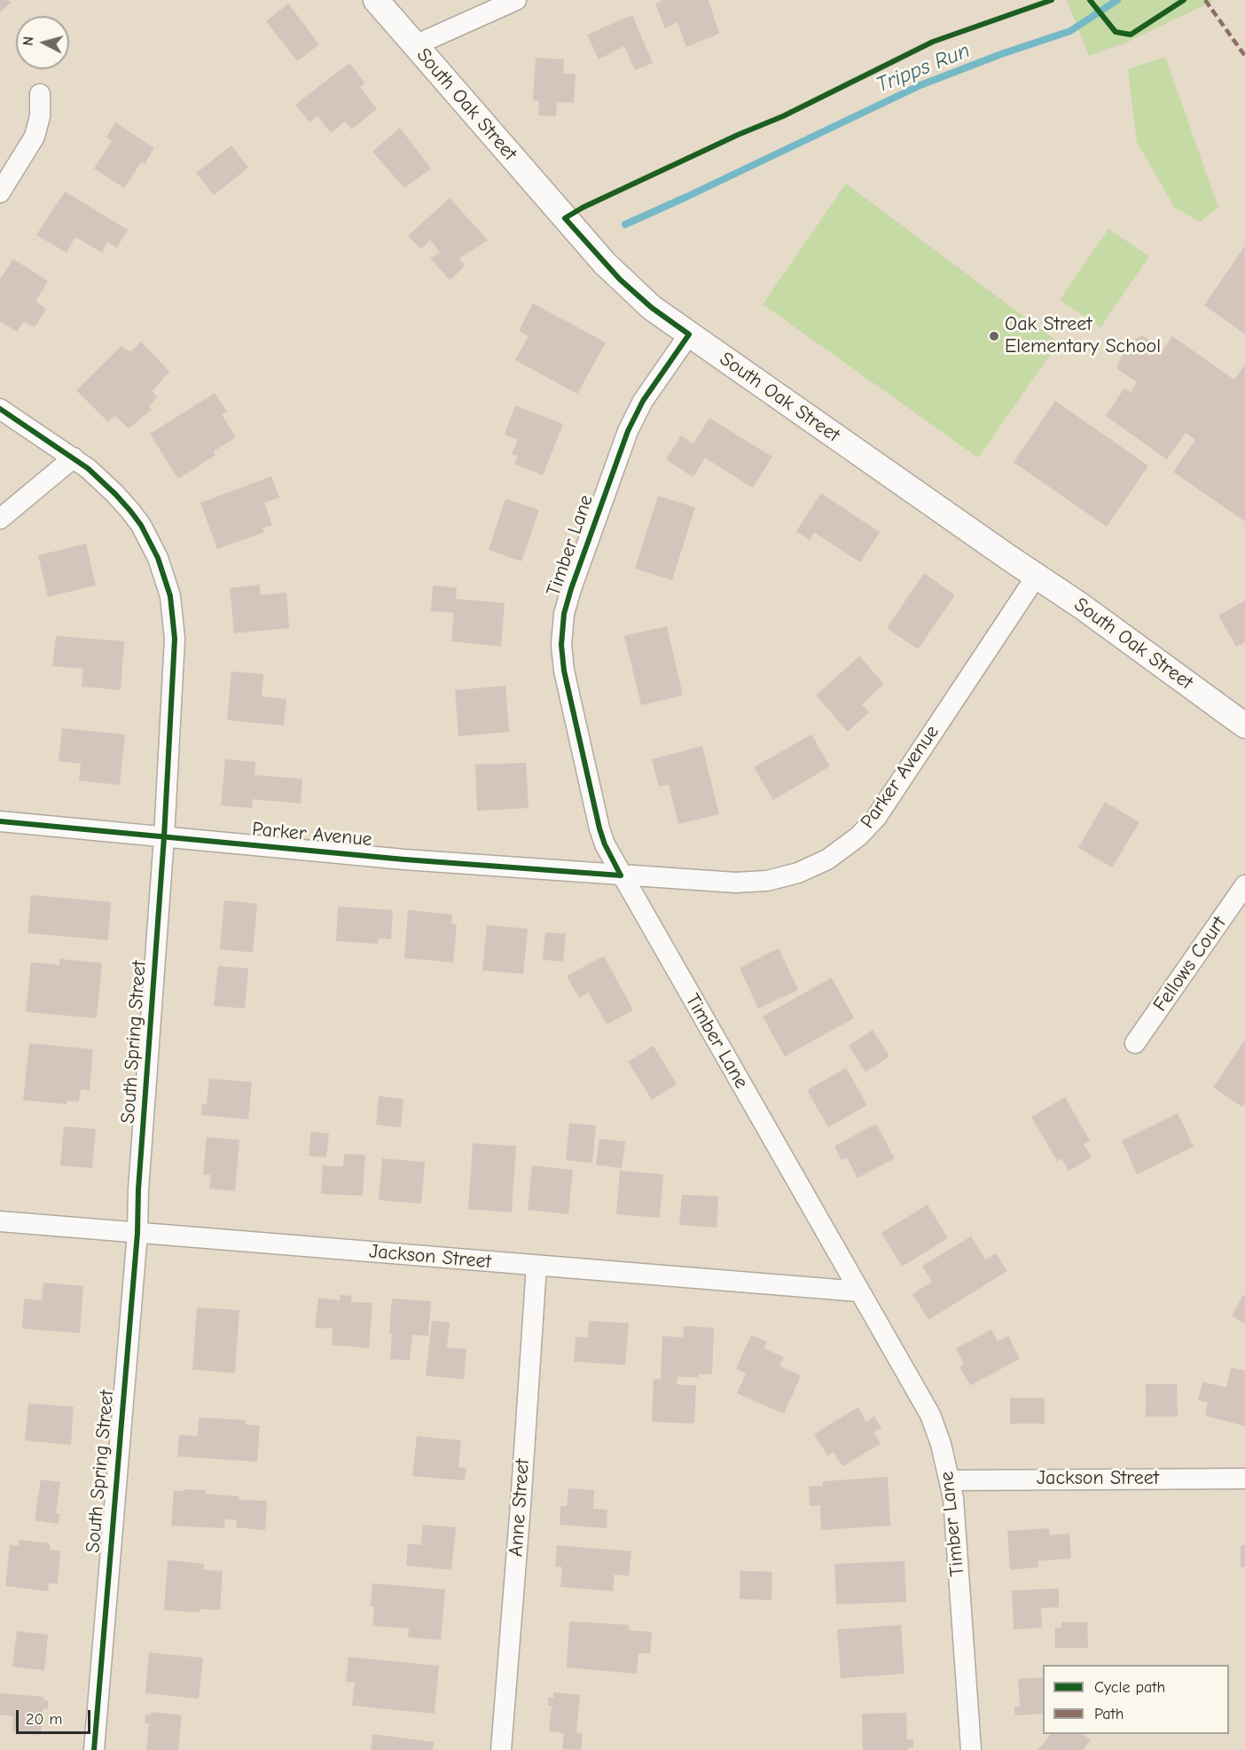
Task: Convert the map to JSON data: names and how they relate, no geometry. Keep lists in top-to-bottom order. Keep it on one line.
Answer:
{"streets":{"street":["South Oak Street","Timber Lane","Parker Avenue","Fellows Court","South Spring Street","Jackson Street","Anne Street"]},"crossings":[["South Oak Street","Timber Lane"],["South Oak Street","Parker Avenue"],["Timber Lane","Parker Avenue"],["Timber Lane","Jackson Street"],["Parker Avenue","South Spring Street"],["South Spring Street","Jackson Street"],["Jackson Street","Anne Street"]],"water":["Tripps Run"],"places":["Oak Street Elementary School"],"legend":["Cycle path","Path"],"scale_bar":"20 m","north":"left"}
